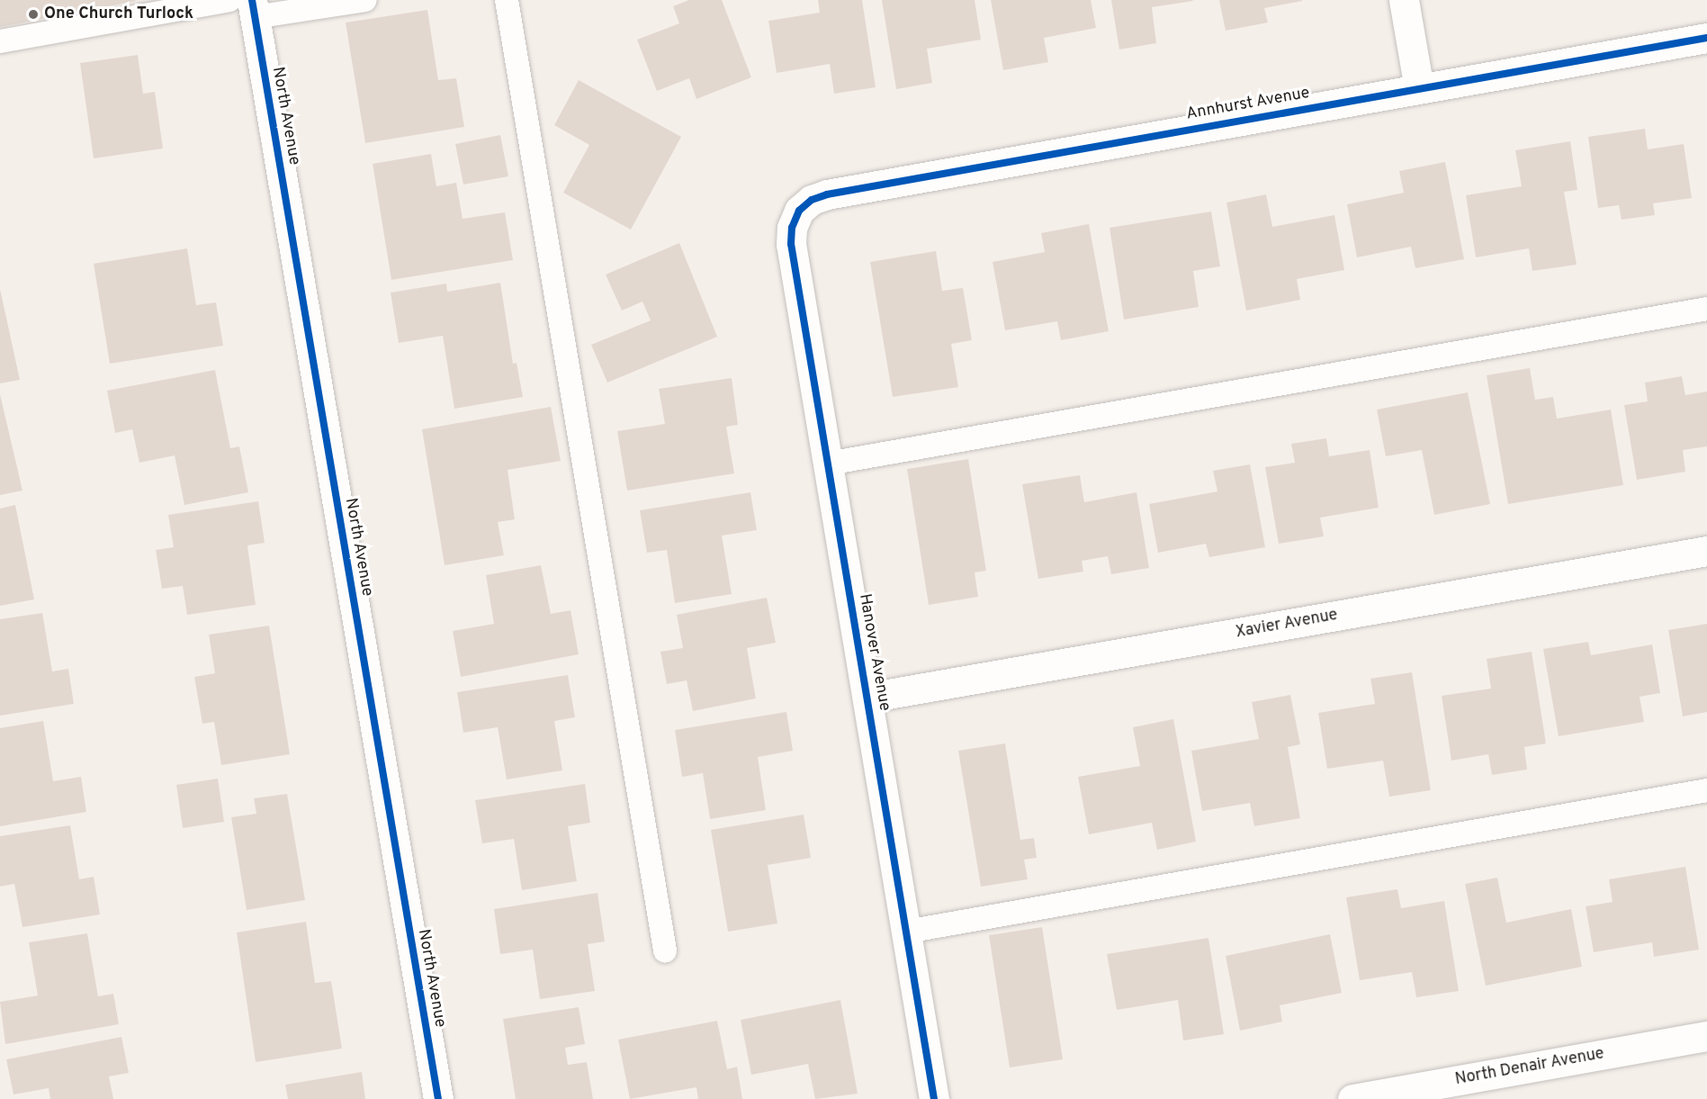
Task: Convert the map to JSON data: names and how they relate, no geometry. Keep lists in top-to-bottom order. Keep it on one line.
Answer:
{"streets":{"street":["Annhurst Avenue","North Avenue","Xavier Avenue","Hanover Avenue","North Denair Avenue"]},"crossings":[["Annhurst Avenue","Hanover Avenue"],["Xavier Avenue","Hanover Avenue"]],"places":["One Church Turlock"]}
